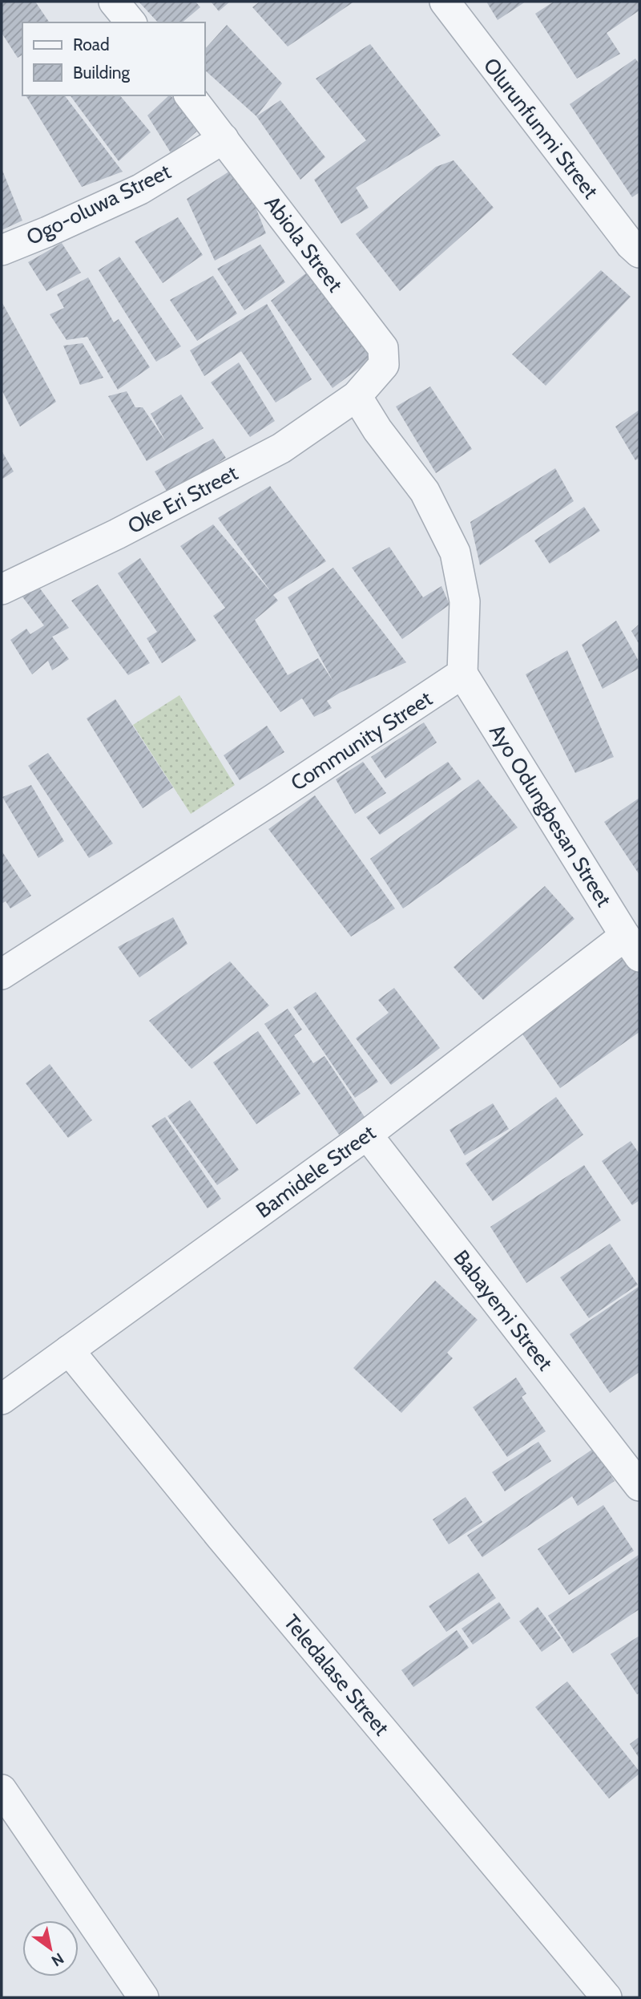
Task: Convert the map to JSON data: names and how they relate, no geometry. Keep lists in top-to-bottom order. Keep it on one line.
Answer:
{"streets":{"street":["Olurunfunmi Street","Ogo-oluwa Street","Abiola Street","Oke Eri Street","Community Street","Ayo Odungbesan Street","Bamidele Street","Babayemi Street","Teledalase Street"]},"crossings":[["Ogo-oluwa Street","Abiola Street"],["Abiola Street","Oke Eri Street"],["Community Street","Ayo Odungbesan Street"],["Ayo Odungbesan Street","Bamidele Street"],["Bamidele Street","Babayemi Street"],["Bamidele Street","Teledalase Street"]],"legend":["Road","Building"],"north":"bottom right"}
